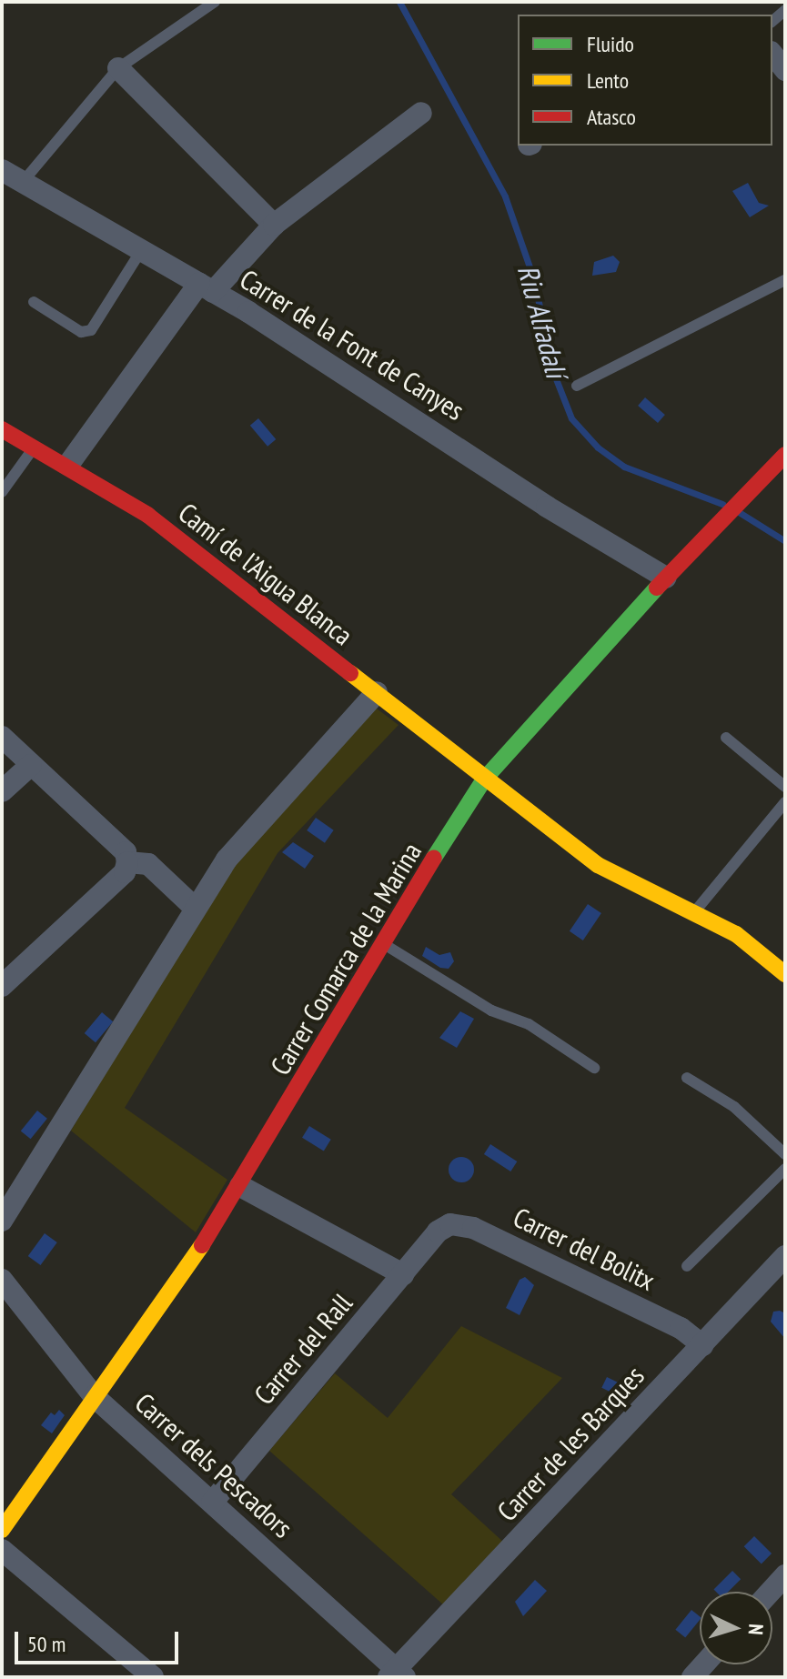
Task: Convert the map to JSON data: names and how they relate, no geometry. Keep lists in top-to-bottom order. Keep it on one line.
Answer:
{"streets":{"street":["Carrer de la Font de Canyes","Camí de l’Aigua Blanca","Carrer Comarca de la Marina","Carrer del Bolitx","Carrer del Rall","Carrer de les Barques","Carrer dels Pescadors"]},"crossings":[["Carrer de la Font de Canyes","Carrer Comarca de la Marina"],["Camí de l’Aigua Blanca","Carrer Comarca de la Marina"],["Carrer Comarca de la Marina","Carrer dels Pescadors"],["Carrer del Bolitx","Carrer del Rall"],["Carrer del Bolitx","Carrer de les Barques"],["Carrer del Rall","Carrer dels Pescadors"],["Carrer de les Barques","Carrer dels Pescadors"]],"water":["Riu Alfadalí"],"legend":["Fluido","Lento","Atasco"],"scale_bar":"50 m","north":"right"}
